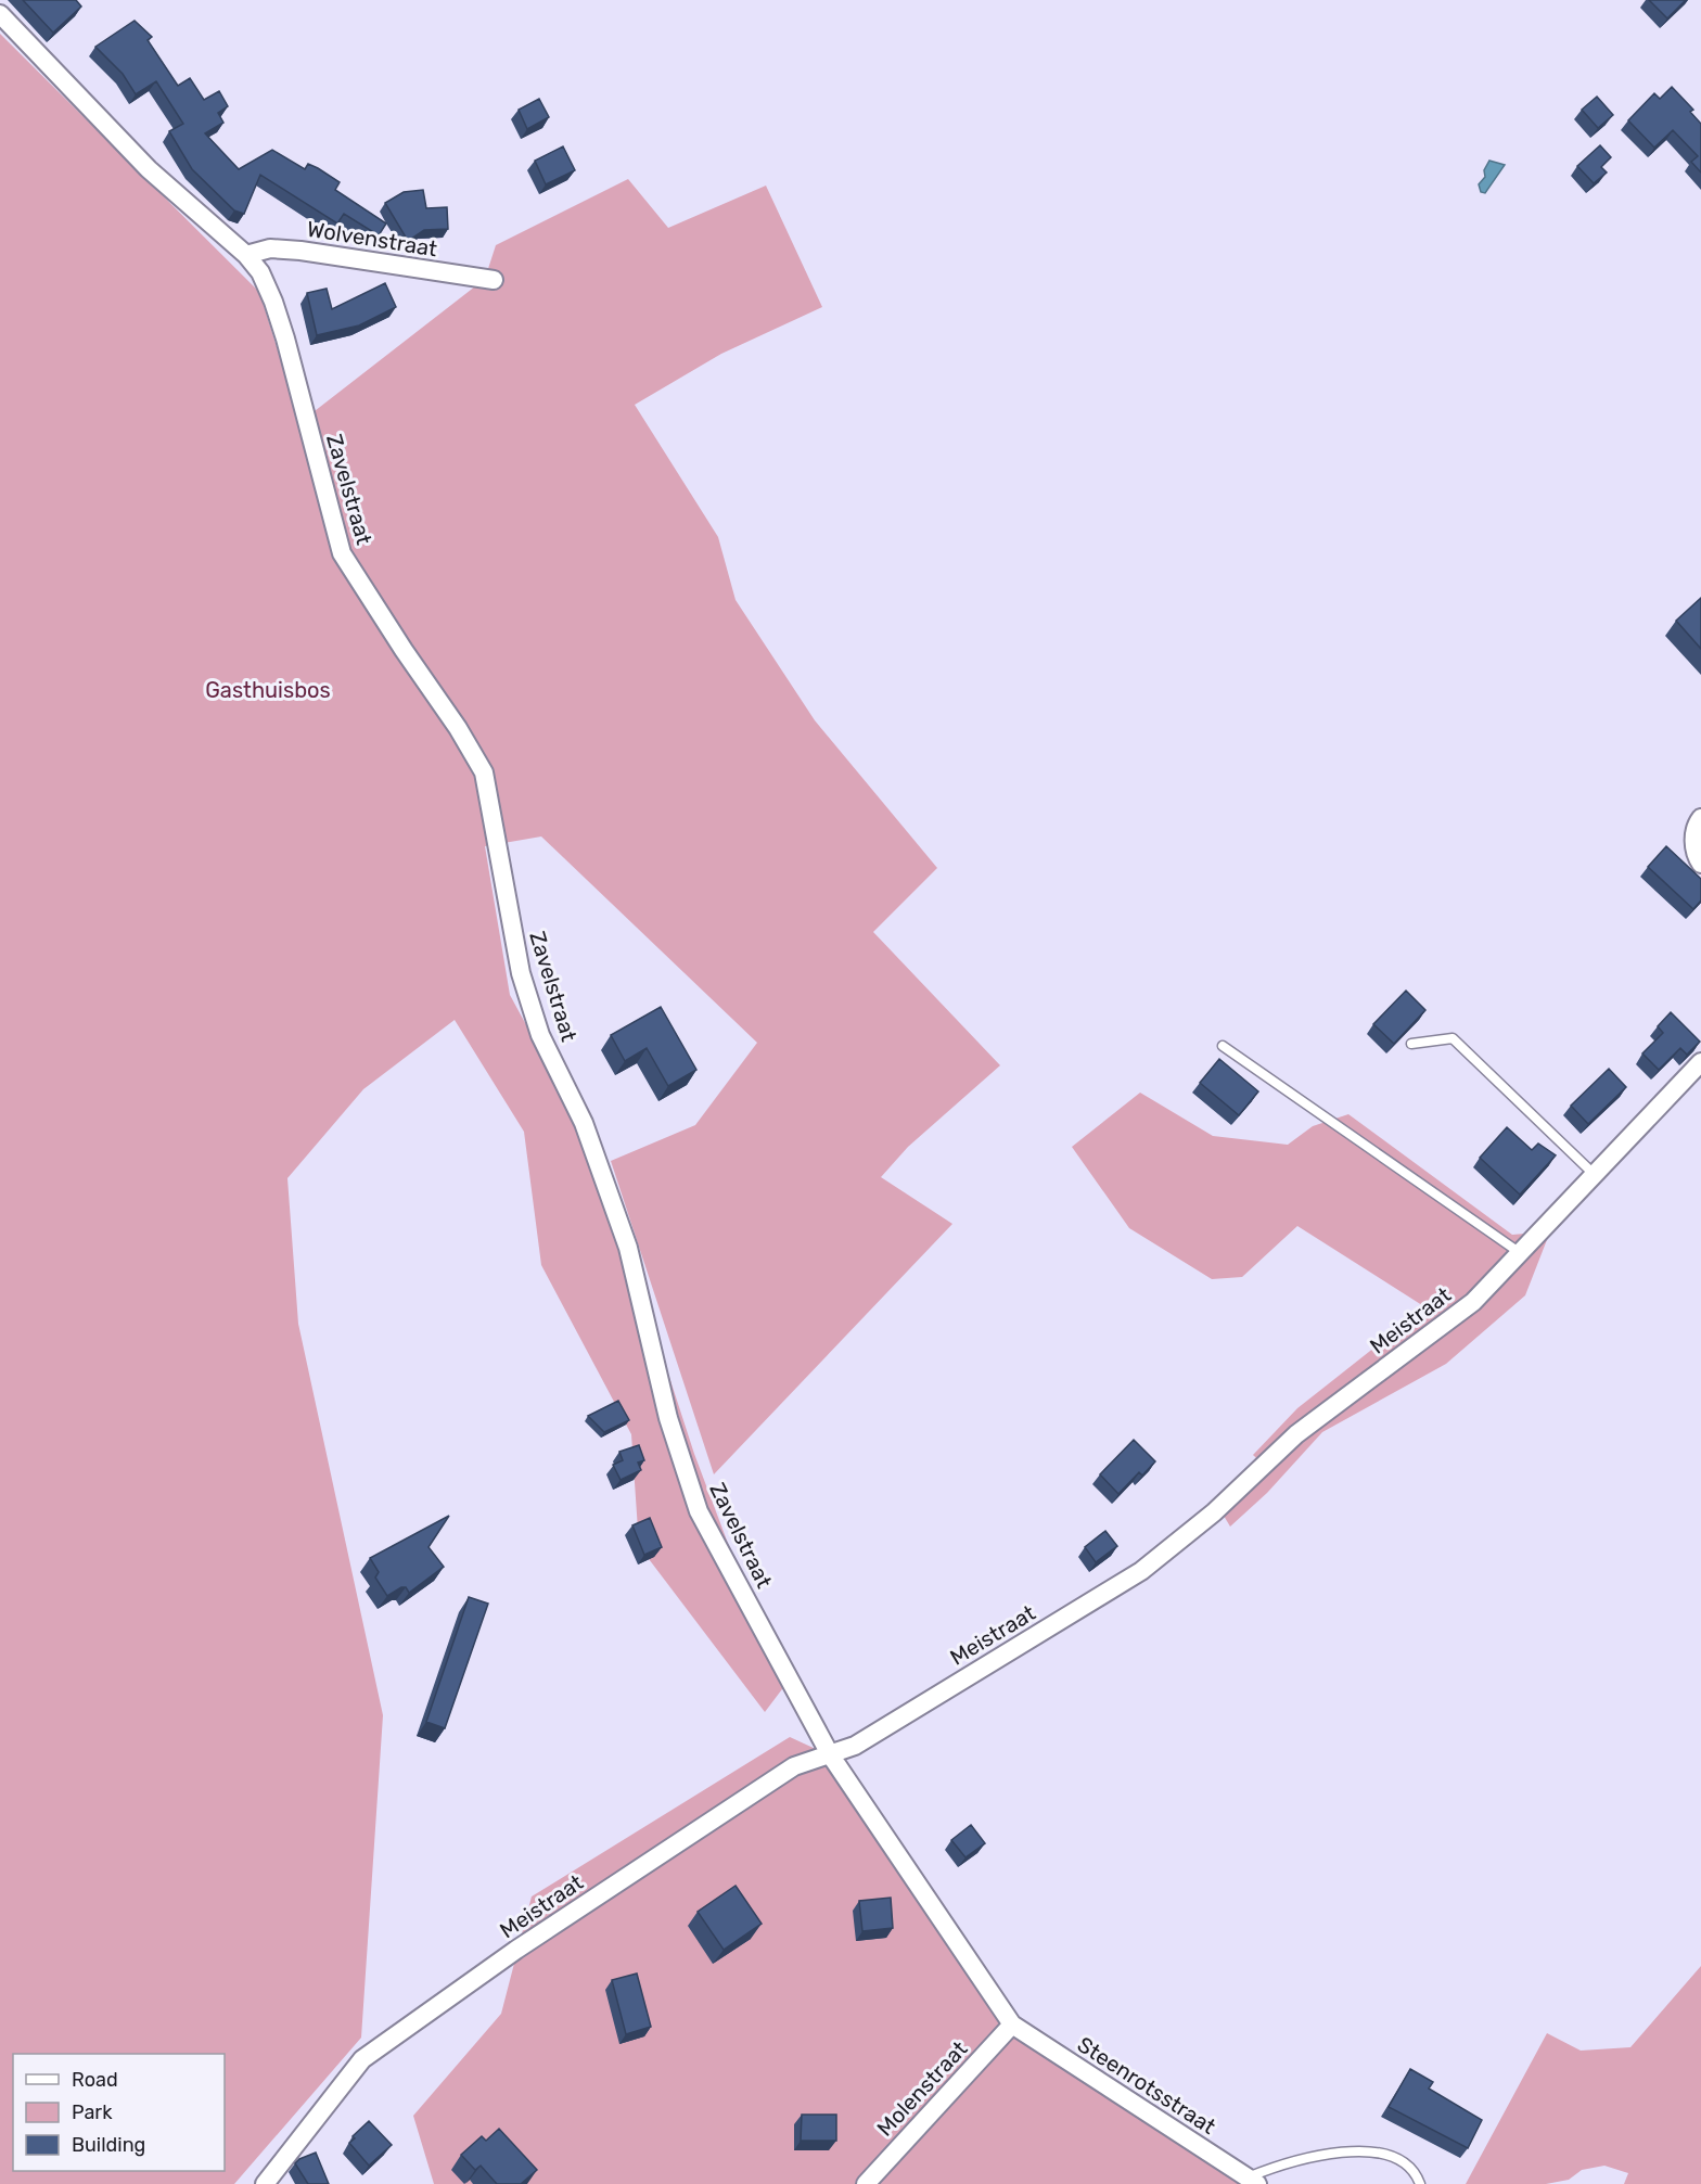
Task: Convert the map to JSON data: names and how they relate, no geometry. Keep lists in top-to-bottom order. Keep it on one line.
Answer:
{"streets":{"street":["Wolvenstraat","Zavelstraat","Meistraat","Steenrotsstraat","Molenstraat"]},"crossings":[["Wolvenstraat","Zavelstraat"],["Zavelstraat","Meistraat"],["Zavelstraat","Steenrotsstraat"],["Zavelstraat","Molenstraat"],["Steenrotsstraat","Molenstraat"]],"parks":["Gasthuisbos"],"legend":["Road","Park","Building"]}
